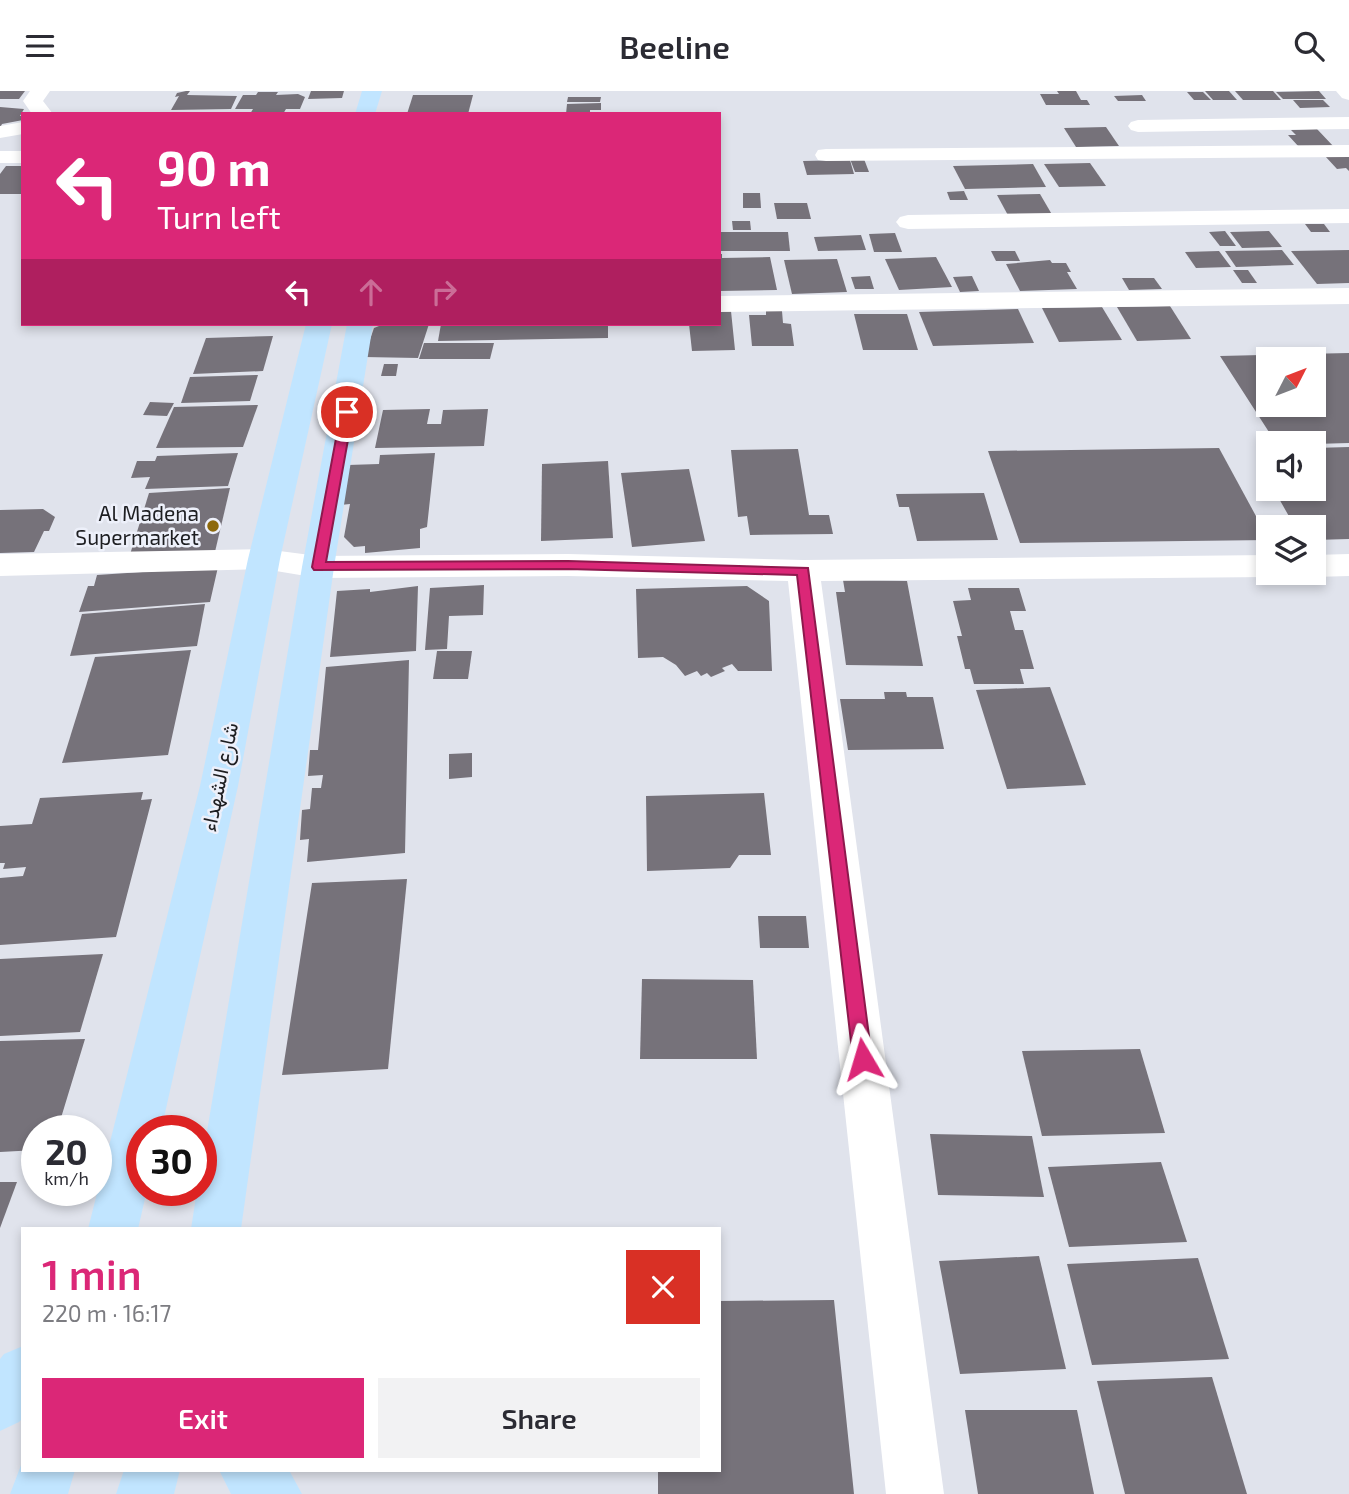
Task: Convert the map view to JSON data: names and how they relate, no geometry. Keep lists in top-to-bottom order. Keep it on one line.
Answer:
{"streets":{"main road":["شارع الشهداء"]},"places":["Al Madena Supermarket"],"north":"top right","page":{"header":"Beeline","turn":["90 m","Turn left"],"speed":"20 km/h","limit":"30","heading":["1 min","220 m · 16:17"],"buttons":["Exit","Share"]}}
